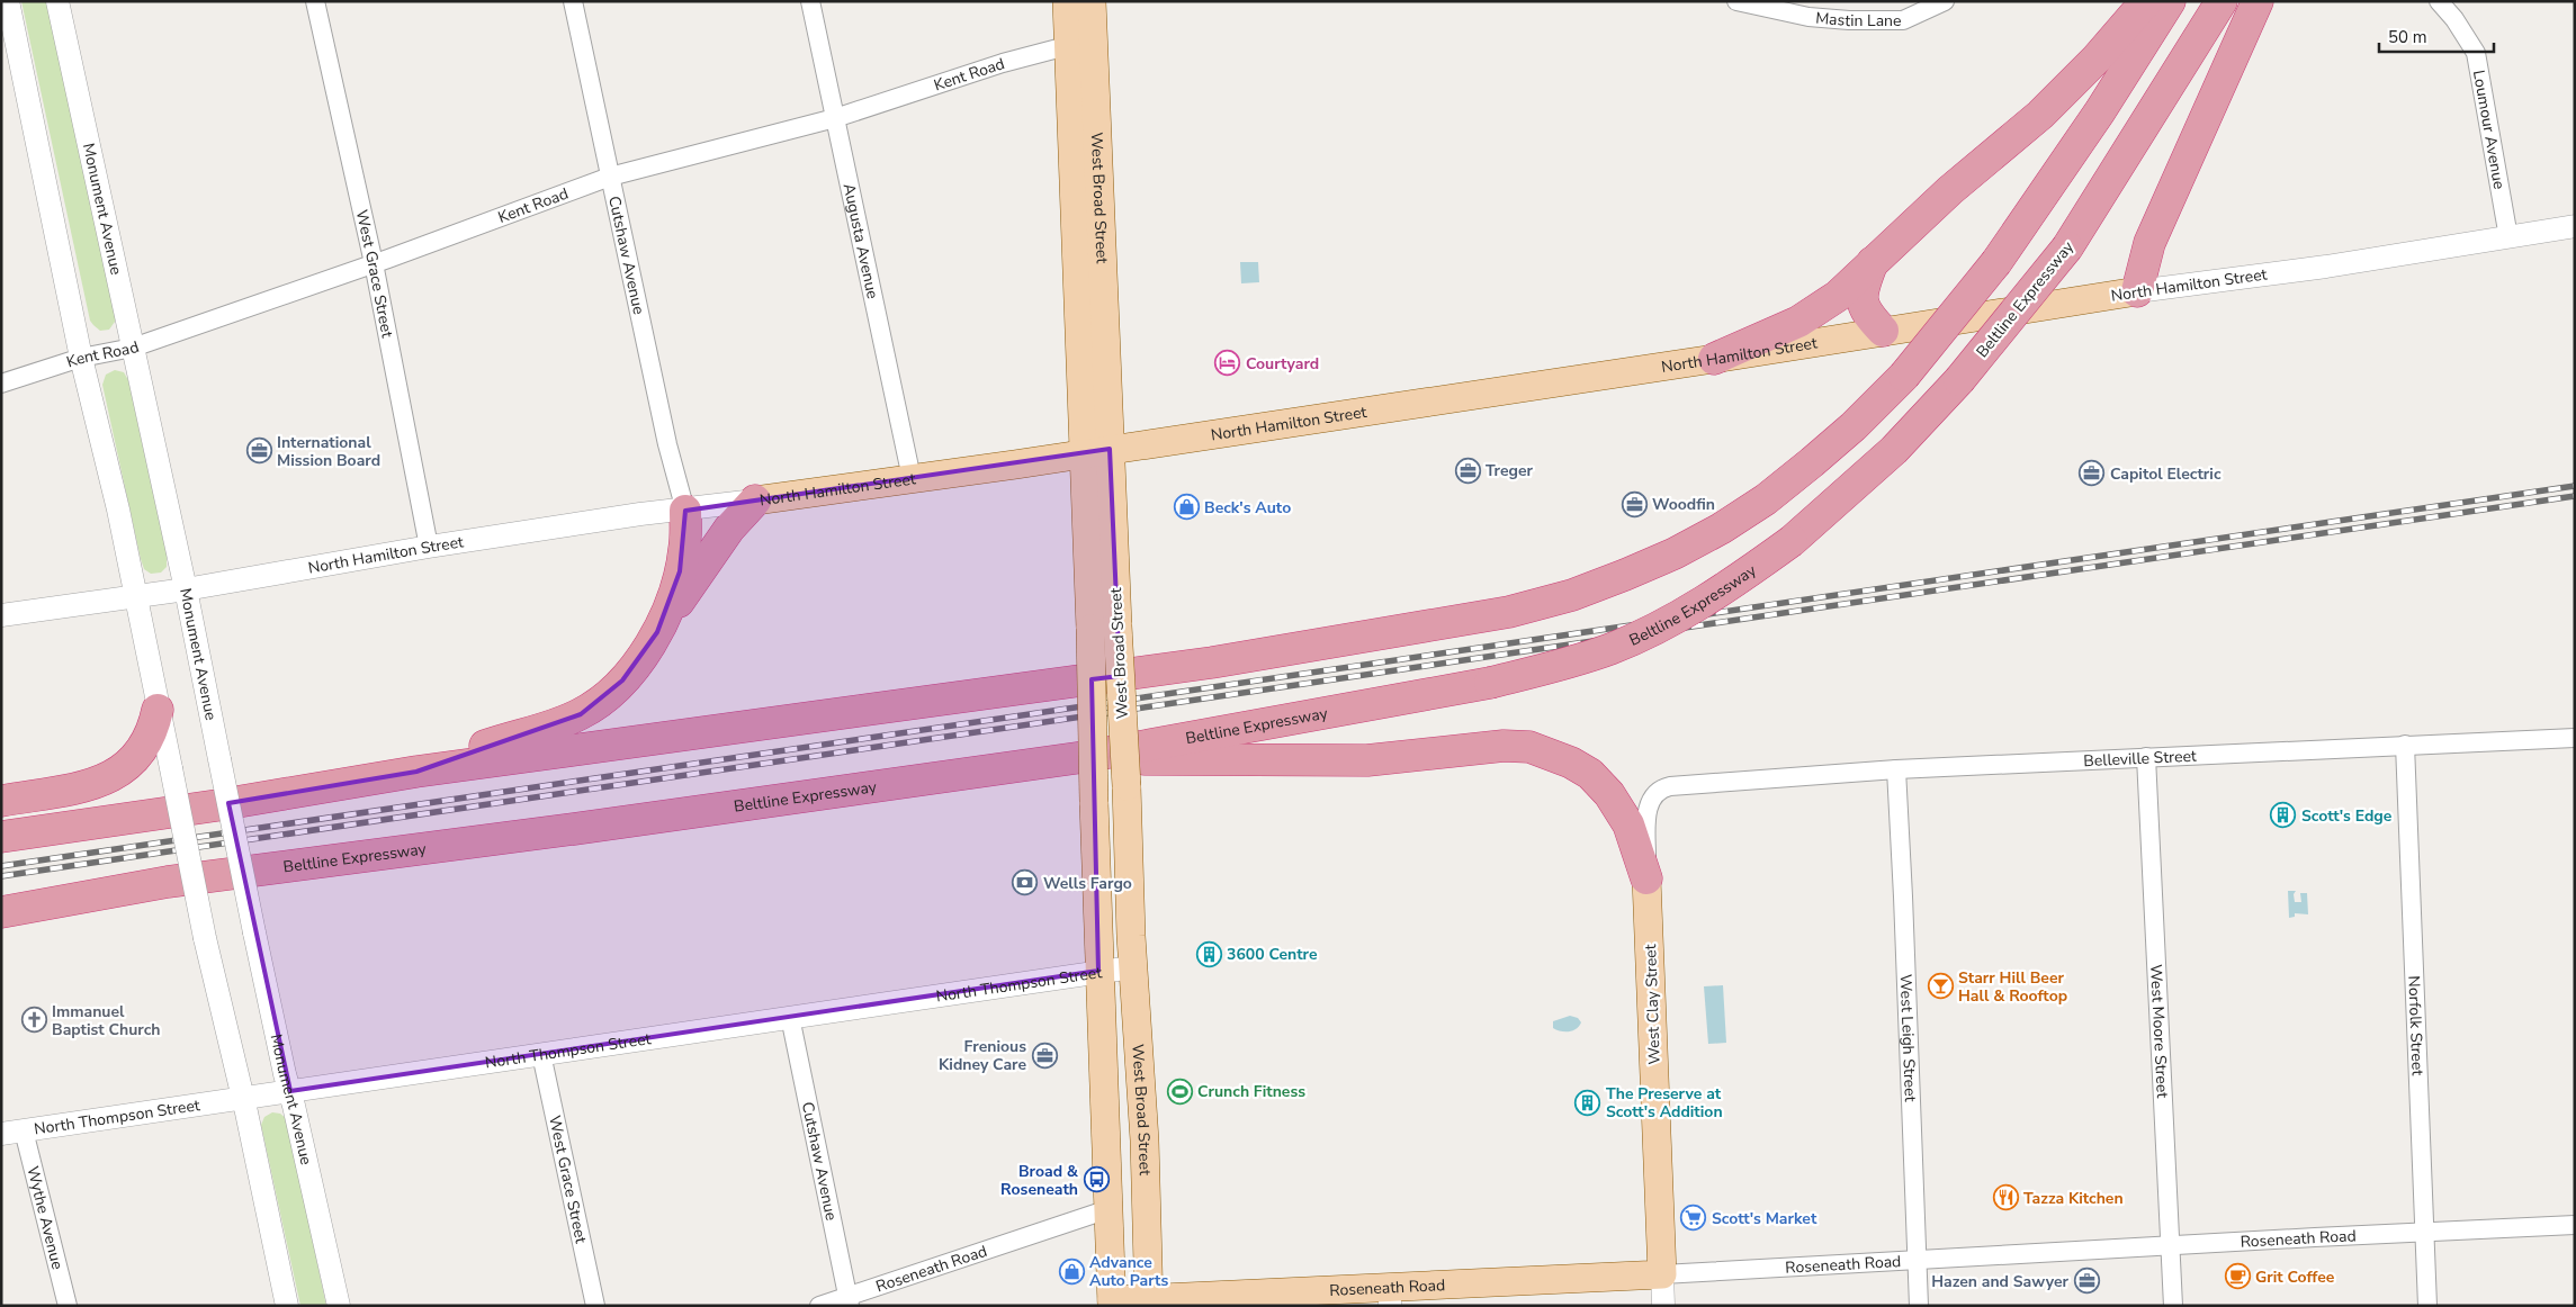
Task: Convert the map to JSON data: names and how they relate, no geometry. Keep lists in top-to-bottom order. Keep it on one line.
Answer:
{"streets":{"highway":["Beltline Expressway"],"main road":["West Broad Street","North Hamilton Street","West Clay Street","Roseneath Road"],"street":["Mastin Lane","Kent Road","Loumour Avenue","Monument Avenue","Augusta Avenue","Cutshaw Avenue","West Grace Street","Belleville Street","North Thompson Street","Norfolk Street","West Moore Street","West Leigh Street","Wythe Avenue"]},"crossings":[["Kent Road","West Broad Street"],["Kent Road","Monument Avenue"],["Kent Road","Augusta Avenue"],["Kent Road","Cutshaw Avenue"],["Kent Road","West Grace Street"],["Loumour Avenue","North Hamilton Street"],["West Broad Street","North Hamilton Street"],["West Broad Street","North Thompson Street"],["West Broad Street","Roseneath Road"],["Monument Avenue","North Hamilton Street"],["Monument Avenue","North Thompson Street"],["Augusta Avenue","North Hamilton Street"],["Cutshaw Avenue","North Hamilton Street"],["Cutshaw Avenue","North Thompson Street"],["Cutshaw Avenue","Roseneath Road"],["West Grace Street","North Hamilton Street"],["West Grace Street","North Thompson Street"],["Belleville Street","West Clay Street"],["Belleville Street","Norfolk Street"],["Belleville Street","West Moore Street"],["Belleville Street","West Leigh Street"],["North Thompson Street","Wythe Avenue"],["West Clay Street","Roseneath Road"],["Norfolk Street","Roseneath Road"],["West Moore Street","Roseneath Road"],["West Leigh Street","Roseneath Road"]],"places":{"hotel":["Courtyard"],"office":["International Mission Board","Treger","Capitol Electric","Woodfin","Frenious Kidney Care","Hazen and Sawyer"],"shop":["Beck's Auto","Advance Auto Parts"],"building":["Scott's Edge","3600 Centre","The Preserve at Scott's Addition"],"bank":["Wells Fargo"],"bar":["Starr Hill Beer Hall & Rooftop"],"church":["Immanuel Baptist Church"],"sports":["Crunch Fitness"],"bus stop":["Broad & Roseneath"],"restaurant":["Tazza Kitchen"],"supermarket":["Scott's Market"],"cafe":["Grit Coffee"]},"scale_bar":"50 m"}
